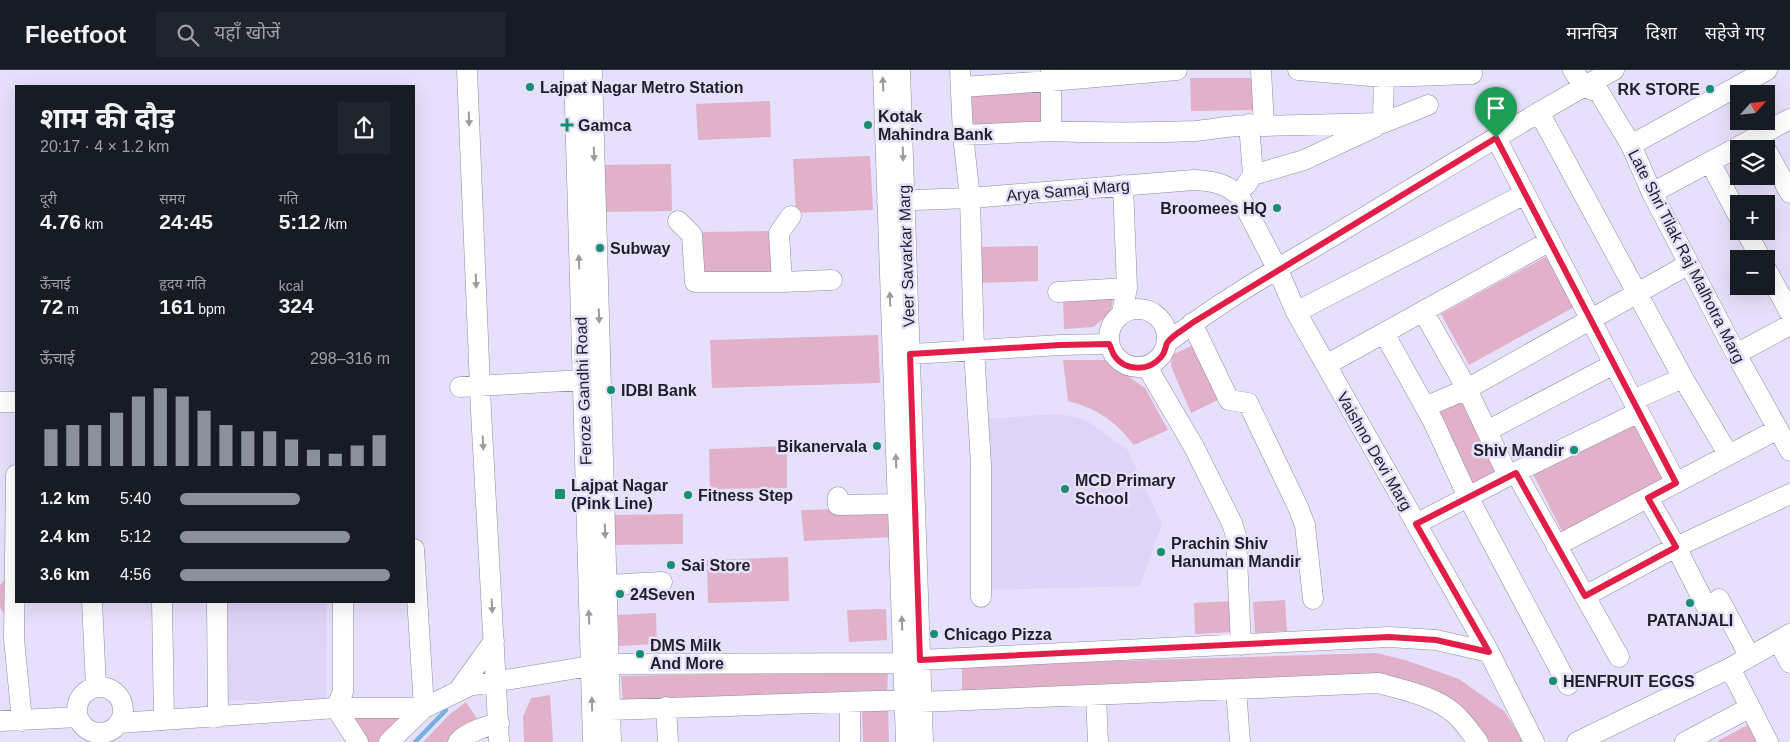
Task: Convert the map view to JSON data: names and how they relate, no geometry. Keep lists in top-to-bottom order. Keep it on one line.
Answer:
{"streets":{"street":["Arya Samaj Marg","Veer Savarkar Marg","Late Shri Tilak Raj Malhotra Marg","Feroze Gandhi Road","Vaishno Devi Marg"]},"crossings":[["Arya Samaj Marg","Veer Savarkar Marg"],["Arya Samaj Marg","Vaishno Devi Marg"]],"places":{"other":["Lajpat Nagar Metro Station","RK STORE","Kotak Mahindra Bank","Broomees HQ","Subway","IDBI Bank","Bikanervala","Shiv Mandir","MCD Primary School","Fitness Step","Prachin Shiv Hanuman Mandir","Sai Store","24Seven","PATANJALI","Chicago Pizza","DMS Milk And More","HENFRUIT EGGS"],"health":["Gamca"],"transit":["Lajpat Nagar (Pink Line)"]},"north":"top right","page":{"header":"Fleetfoot","search":"यहाँ खोजें","nav":["मानचित्र","दिशा","सहेजे गए"],"map_buttons":["+","−"],"heading":["शाम की दौड़","20:17 · 4 × 1.2 km"],"stats":[["दूरी","4.76 km"],["समय","24:45"],["गति","5:12 /km"],["ऊँचाई","72 m"],["हृदय गति","161 bpm"],["kcal","324"]],"chart":["ऊँचाई","298–316 m"],"list":[{"name":"1.2 km","note":"5:40"},{"name":"2.4 km","note":"5:12"},{"name":"3.6 km","note":"4:56"}]}}
